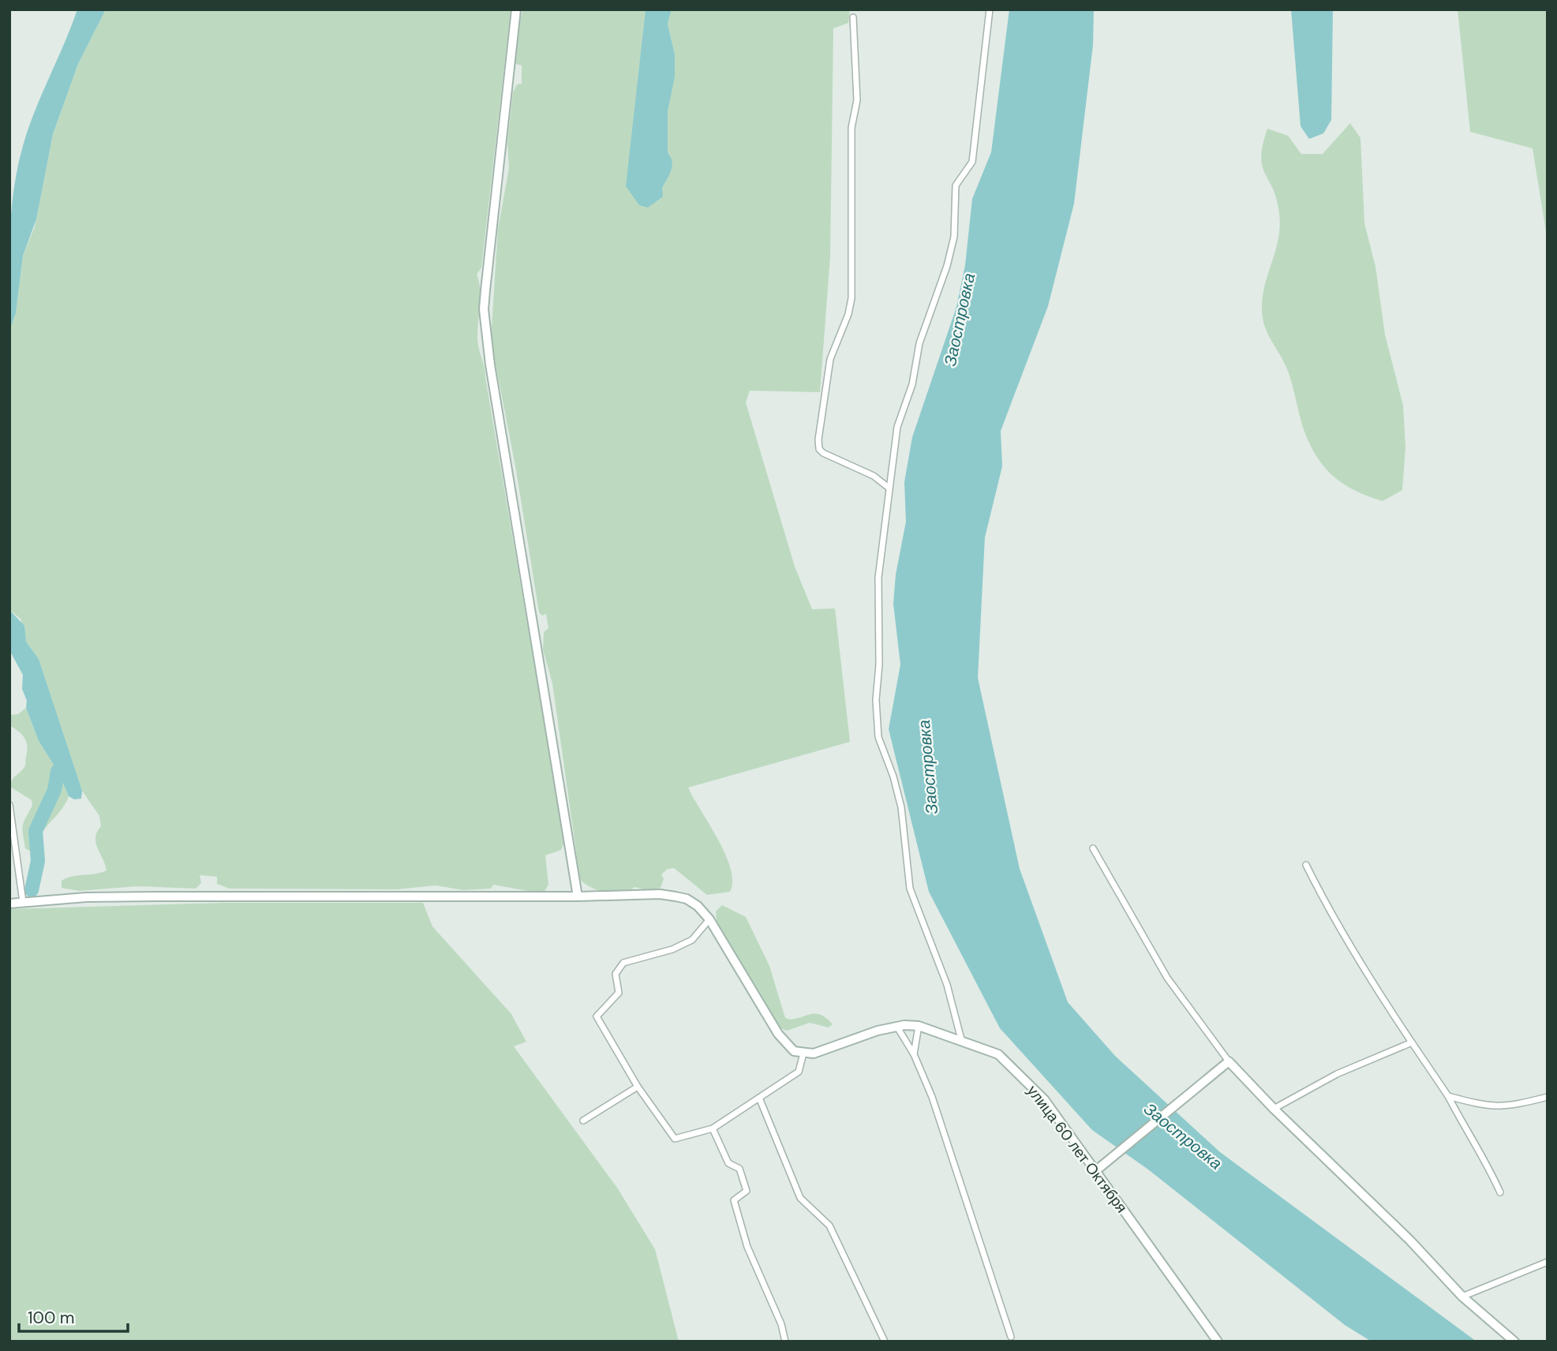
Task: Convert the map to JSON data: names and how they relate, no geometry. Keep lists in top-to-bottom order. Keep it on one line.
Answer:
{"streets":{"street":["улица 60 лет Октября"]},"water":["Заостровка"],"scale_bar":"100 m"}
